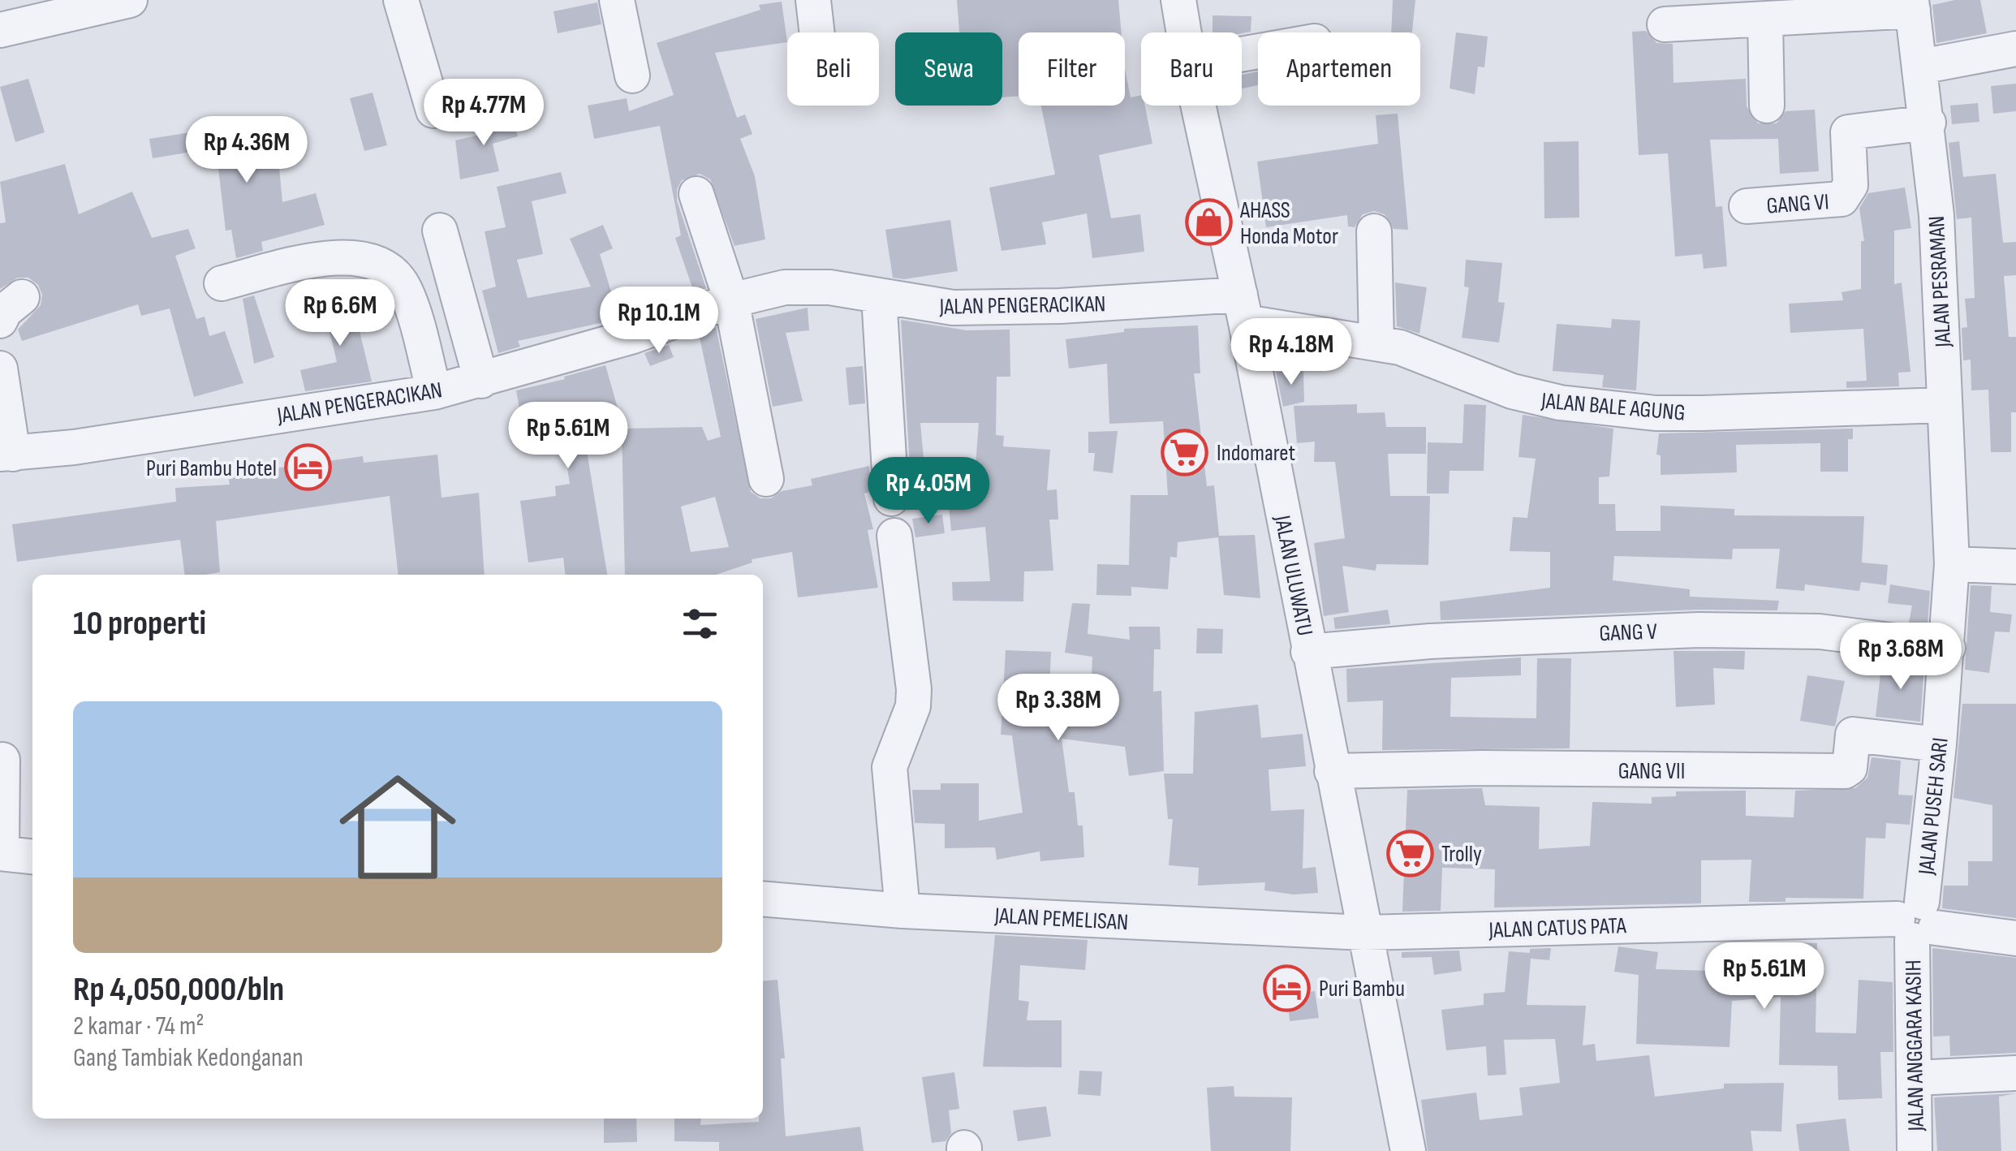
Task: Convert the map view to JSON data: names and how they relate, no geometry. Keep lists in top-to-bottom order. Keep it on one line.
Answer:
{"streets":{"street":["GANG VI","JALAN PESRAMAN","JALAN PENGERACIKAN","JALAN BALE AGUNG","JALAN ULUWATU","GANG V","GANG VII","JALAN PUSEH SARI","JALAN PEMELISAN","JALAN CATUS PATA","JALAN ANGGARA KASIH"]},"crossings":[["GANG VI","JALAN PESRAMAN"],["JALAN PESRAMAN","JALAN BALE AGUNG"],["JALAN PESRAMAN","JALAN PUSEH SARI"],["JALAN PENGERACIKAN","JALAN BALE AGUNG"],["JALAN PENGERACIKAN","JALAN ULUWATU"],["JALAN BALE AGUNG","JALAN ULUWATU"],["JALAN ULUWATU","GANG V"],["JALAN ULUWATU","GANG VII"],["JALAN ULUWATU","JALAN PEMELISAN"],["JALAN ULUWATU","JALAN CATUS PATA"],["GANG V","JALAN PUSEH SARI"],["GANG VII","JALAN PUSEH SARI"],["JALAN PUSEH SARI","JALAN CATUS PATA"],["JALAN PUSEH SARI","JALAN ANGGARA KASIH"],["JALAN PEMELISAN","JALAN CATUS PATA"],["JALAN CATUS PATA","JALAN ANGGARA KASIH"]],"places":{"shop":["AHASS Honda Motor"],"supermarket":["Indomaret","Trolly"],"hotel":["Puri Bambu Hotel","Puri Bambu"]},"page":{"chip":["Beli","Sewa","Filter","Baru","Apartemen"],"price":["Rp 4.77M","Rp 4.36M","Rp 6.6M","Rp 10.1M","Rp 4.18M","Rp 5.61M","Rp 4.05M","Rp 3.68M","Rp 3.38M","Rp 5.61M"],"heading":"10 properti","list":[{"name":"Rp 4,050,000/bln","note":"2 kamar · 74 m² · Gang Tambiak Kedonganan"}]}}
